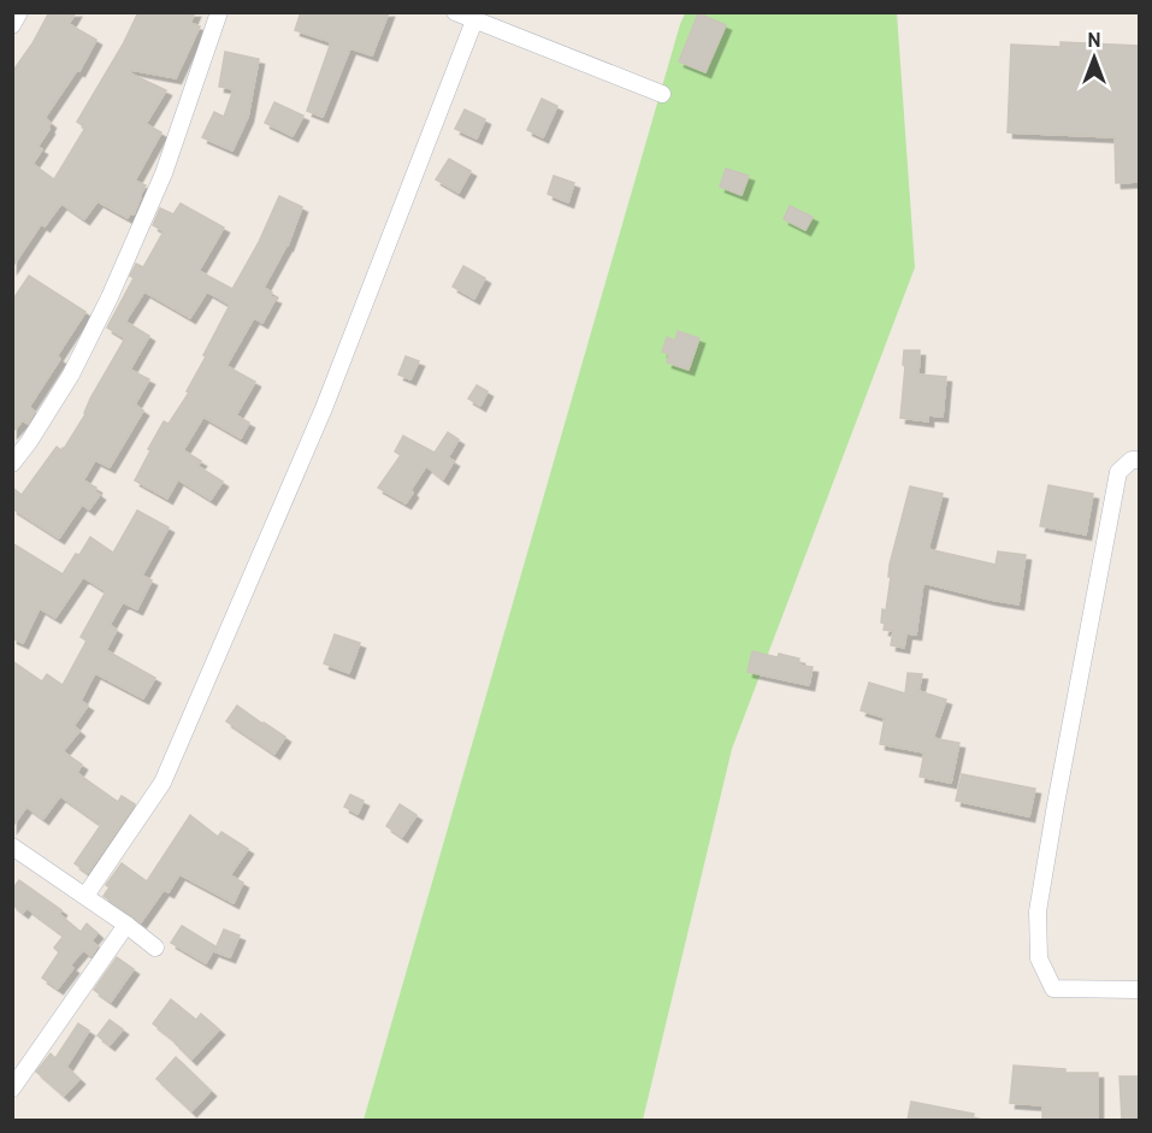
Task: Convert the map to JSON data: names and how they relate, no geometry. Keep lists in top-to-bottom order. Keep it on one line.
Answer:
{"north":"top"}
